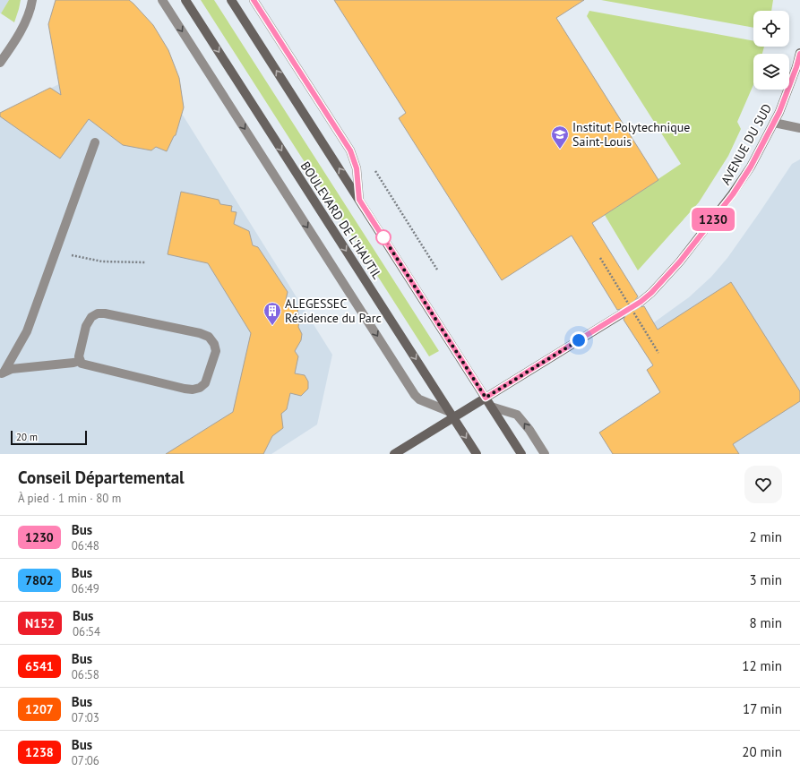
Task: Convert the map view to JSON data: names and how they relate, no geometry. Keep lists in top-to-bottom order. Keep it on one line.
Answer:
{"streets":{"main road":["AVENUE DU SUD","BOULEVARD DE L'HAUTIL"]},"places":{"school or university":["Institut Polytechnique Saint-Louis"],"building":["ALEGESSEC Résidence du Parc"]},"lines":["bus line 1230"],"scale_bar":"20 m","page":{"on_map":"1230","scale":"20 m","heading":["Conseil Départemental","À pied · 1 min · 80 m"],"list":[{"mark":"1230","name":"Bus","note":"06:48","value":"2 min"},{"mark":"7802","name":"Bus","note":"06:49","value":"3 min"},{"mark":"N152","name":"Bus","note":"06:54","value":"8 min"},{"mark":"6541","name":"Bus","note":"06:58","value":"12 min"},{"mark":"1207","name":"Bus","note":"07:03","value":"17 min"},{"mark":"1238","name":"Bus","note":"07:06","value":"20 min"}]}}
